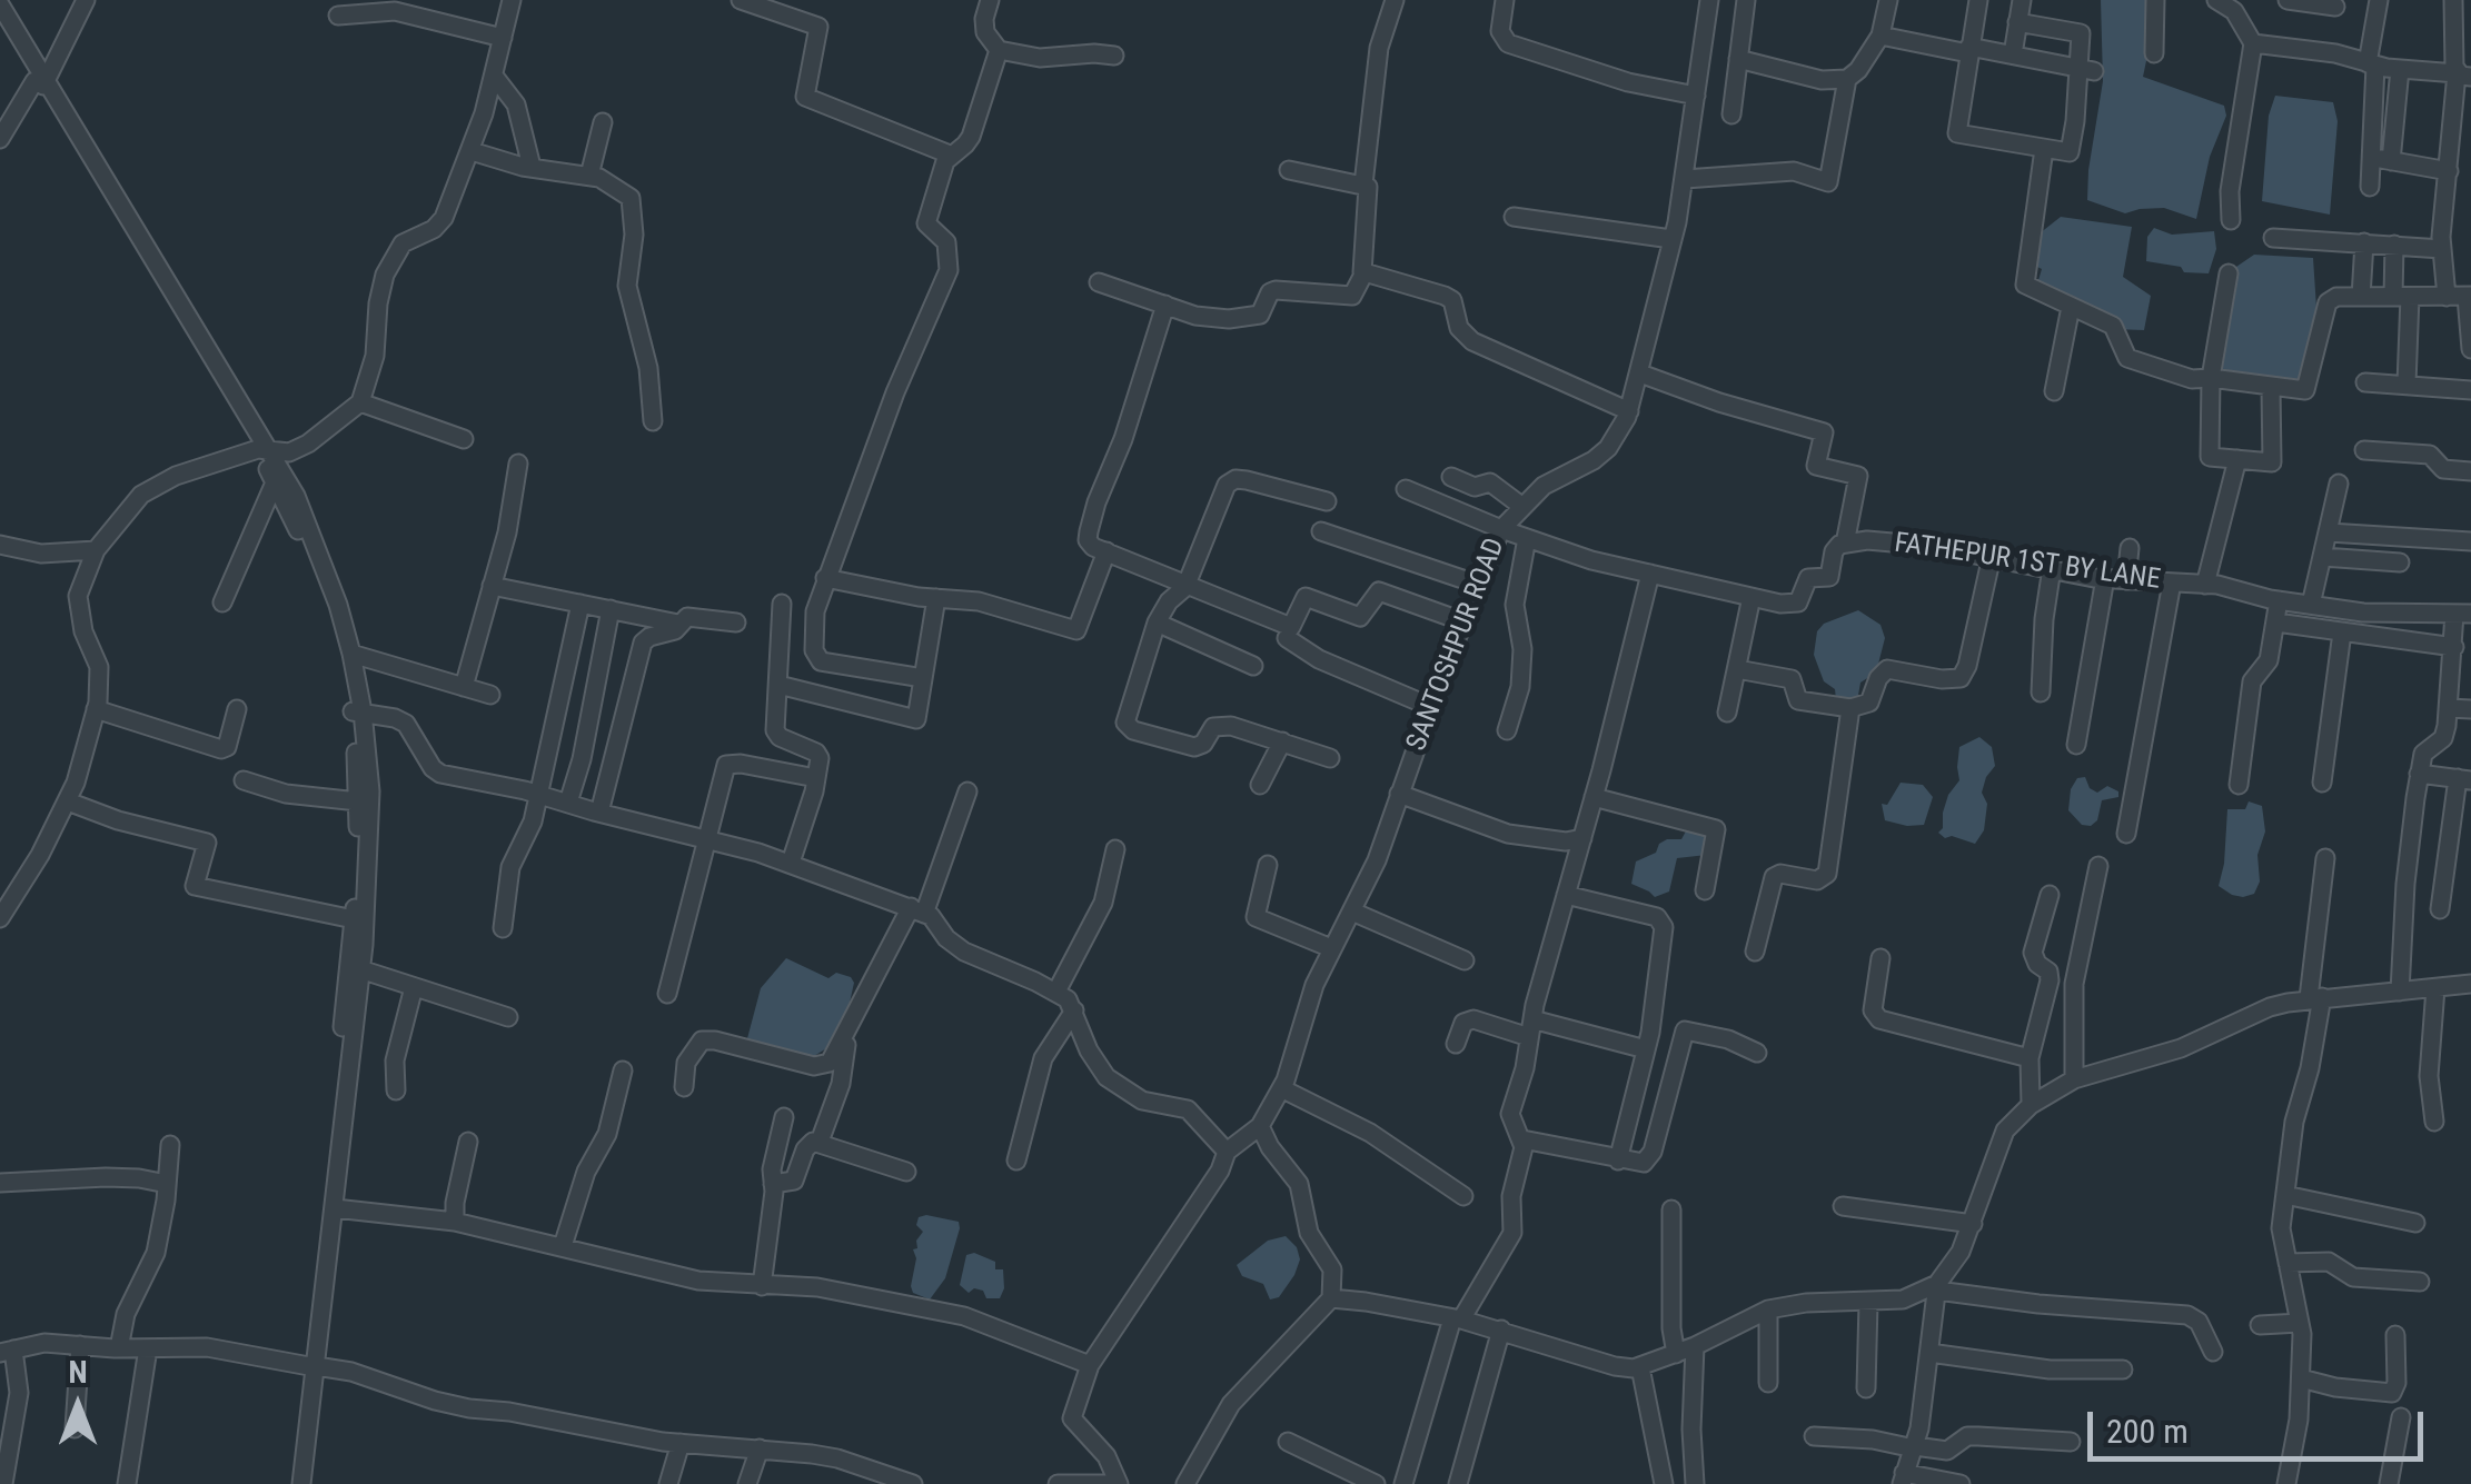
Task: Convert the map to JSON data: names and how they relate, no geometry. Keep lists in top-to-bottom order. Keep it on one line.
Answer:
{"streets":{"street":["FATHEPUR 1ST BY LANE","SANTOSHPUR ROAD"]},"scale_bar":"200 m","north":"top"}
